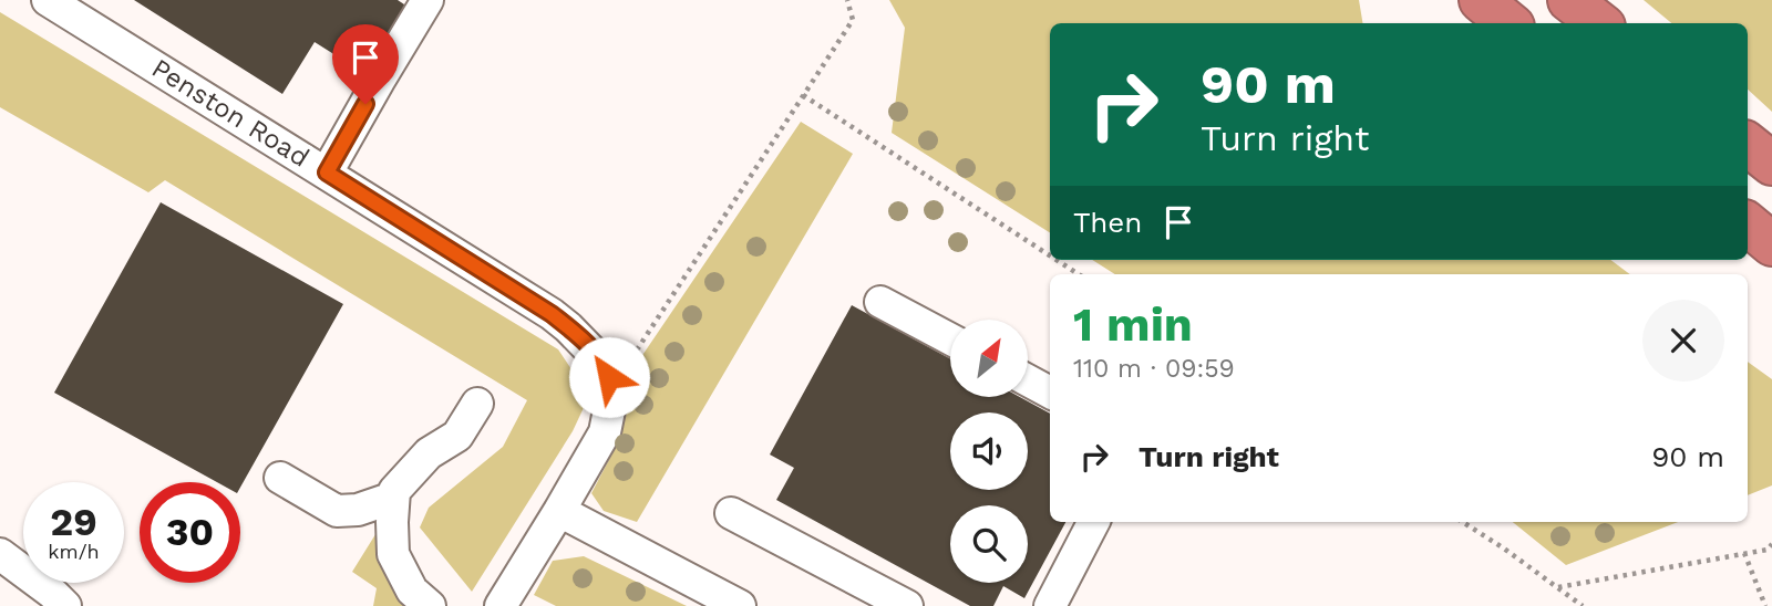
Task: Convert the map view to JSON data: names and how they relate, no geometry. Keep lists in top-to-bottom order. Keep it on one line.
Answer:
{"streets":{"street":["Penston Road"]},"north":"top right","page":{"turn":["90 m","Turn right"],"then":"Then","heading":["1 min","110 m · 09:59"],"list":[{"name":"Turn right","value":"90 m"}],"speed":"29 km/h","limit":"30"}}
